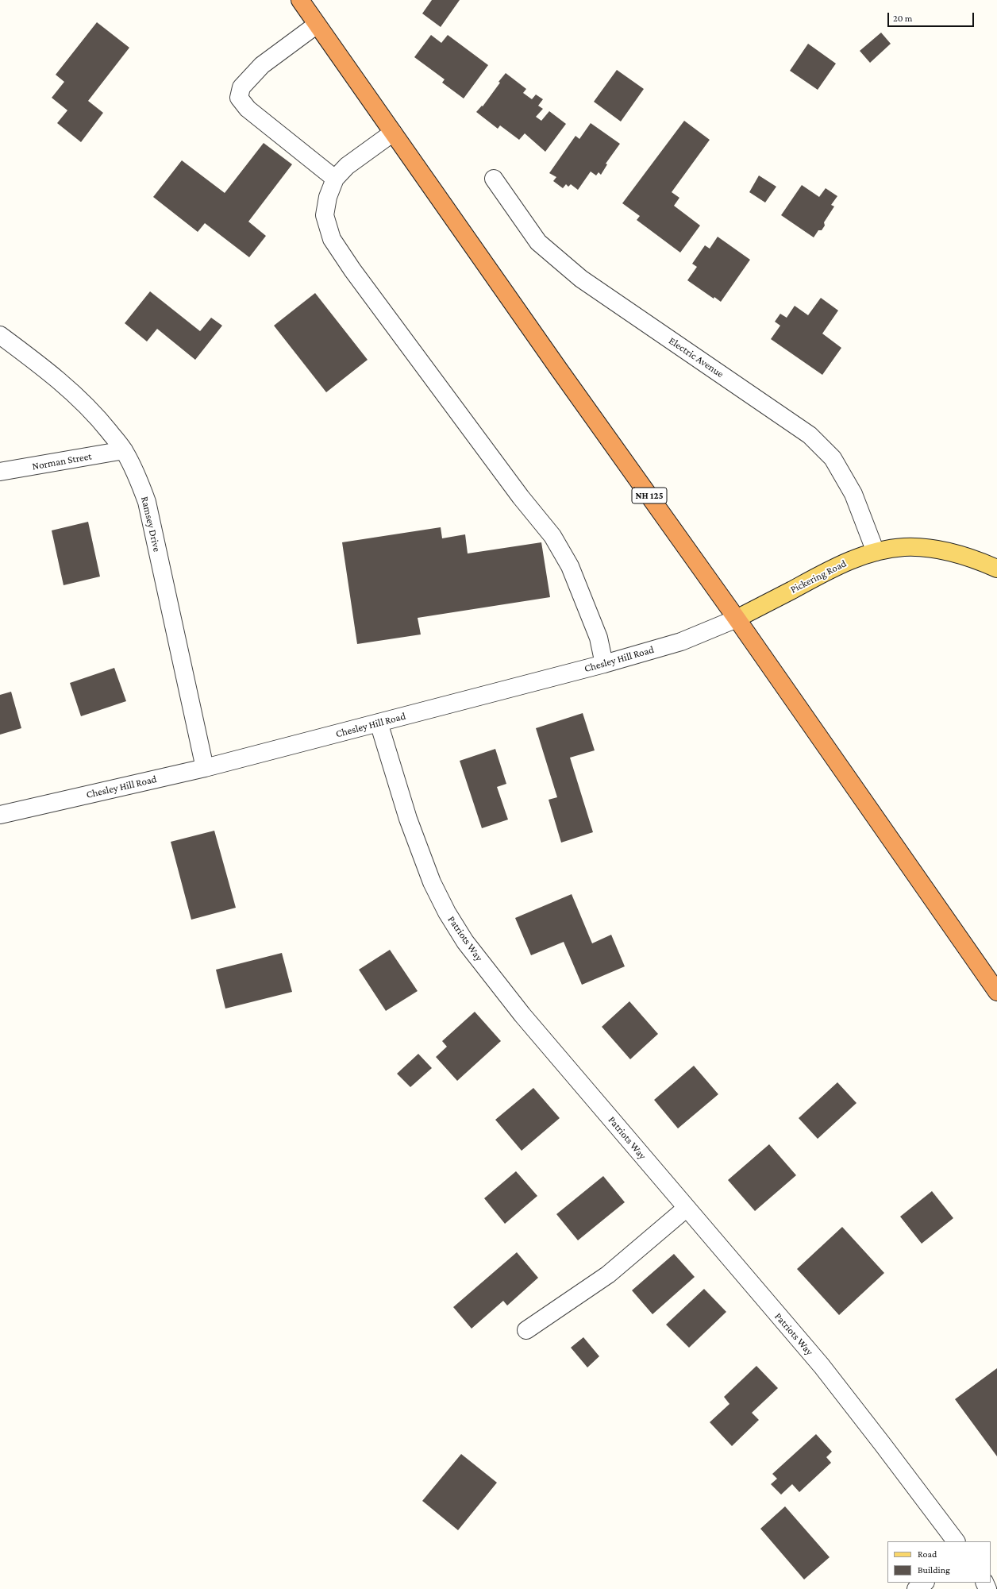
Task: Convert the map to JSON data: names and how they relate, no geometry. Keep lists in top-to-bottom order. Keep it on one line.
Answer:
{"streets":{"highway":["NH 125"],"main road":["Pickering Road"],"street":["Electric Avenue","Norman Street","Ramsey Drive","Chesley Hill Road","Patriots Way"]},"crossings":[["Electric Avenue","Pickering Road"],["Norman Street","Ramsey Drive"],["NH 125","Pickering Road"],["NH 125","Chesley Hill Road"],["Ramsey Drive","Chesley Hill Road"],["Pickering Road","Chesley Hill Road"],["Chesley Hill Road","Patriots Way"]],"legend":["Road","Building"],"scale_bar":"20 m"}
